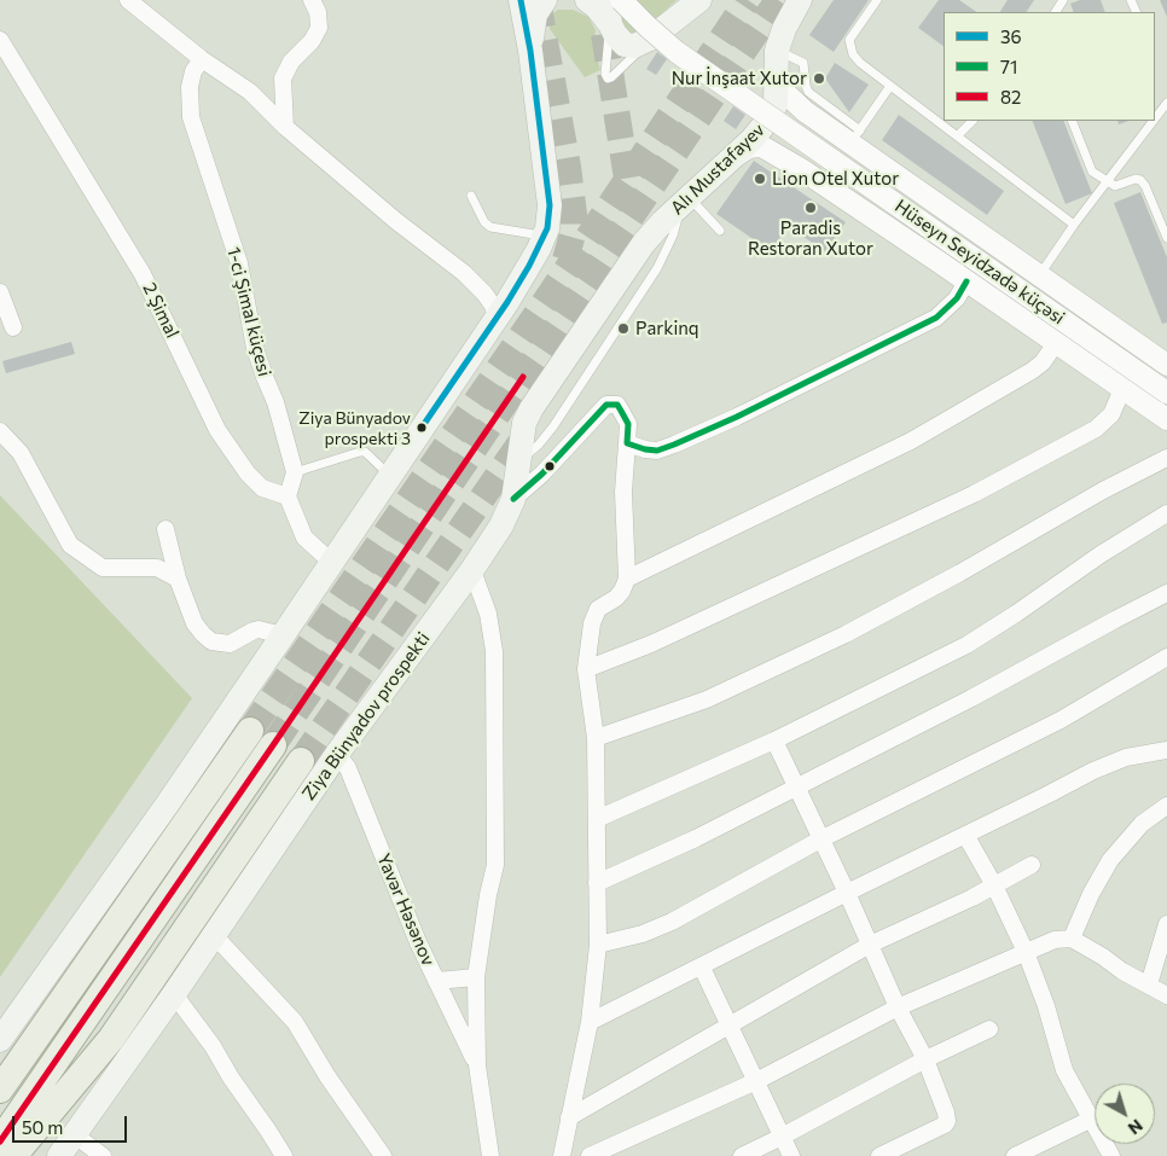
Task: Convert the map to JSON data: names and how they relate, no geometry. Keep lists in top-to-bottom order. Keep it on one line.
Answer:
{"streets":{"main road":["Alı Mustafayev","Ziya Bünyadov prospekti"],"street":["Hüseyn Seyidzadə küçəsi","2 Şimal","1-ci Şimal küçesi","Yavər Həsənov"]},"crossings":[["Alı Mustafayev","Ziya Bünyadov prospekti"],["Ziya Bünyadov prospekti","Yavər Həsənov"]],"places":["Nur İnşaat Xutor","Lion Otel Xutor","Paradis Restoran Xutor","Parkinq","Ziya Bünyadov prospekti 3"],"lines":["transit line 36","transit line 71","transit line 82"],"legend":["36","71","82"],"scale_bar":"50 m","north":"bottom right"}
